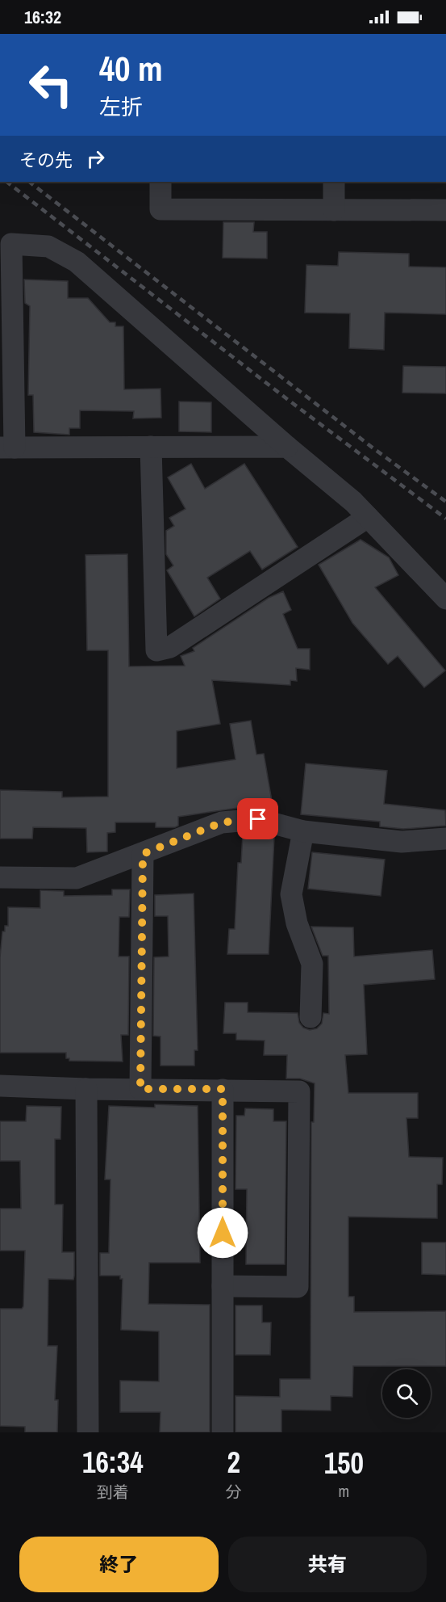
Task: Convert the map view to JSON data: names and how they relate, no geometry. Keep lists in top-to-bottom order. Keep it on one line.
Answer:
{"page":{"status":"16:32","turn":["40 m","左折"],"then":"その先","eta":["16:34","到着","2","分","150","m"],"buttons":["終了","共有"]}}
